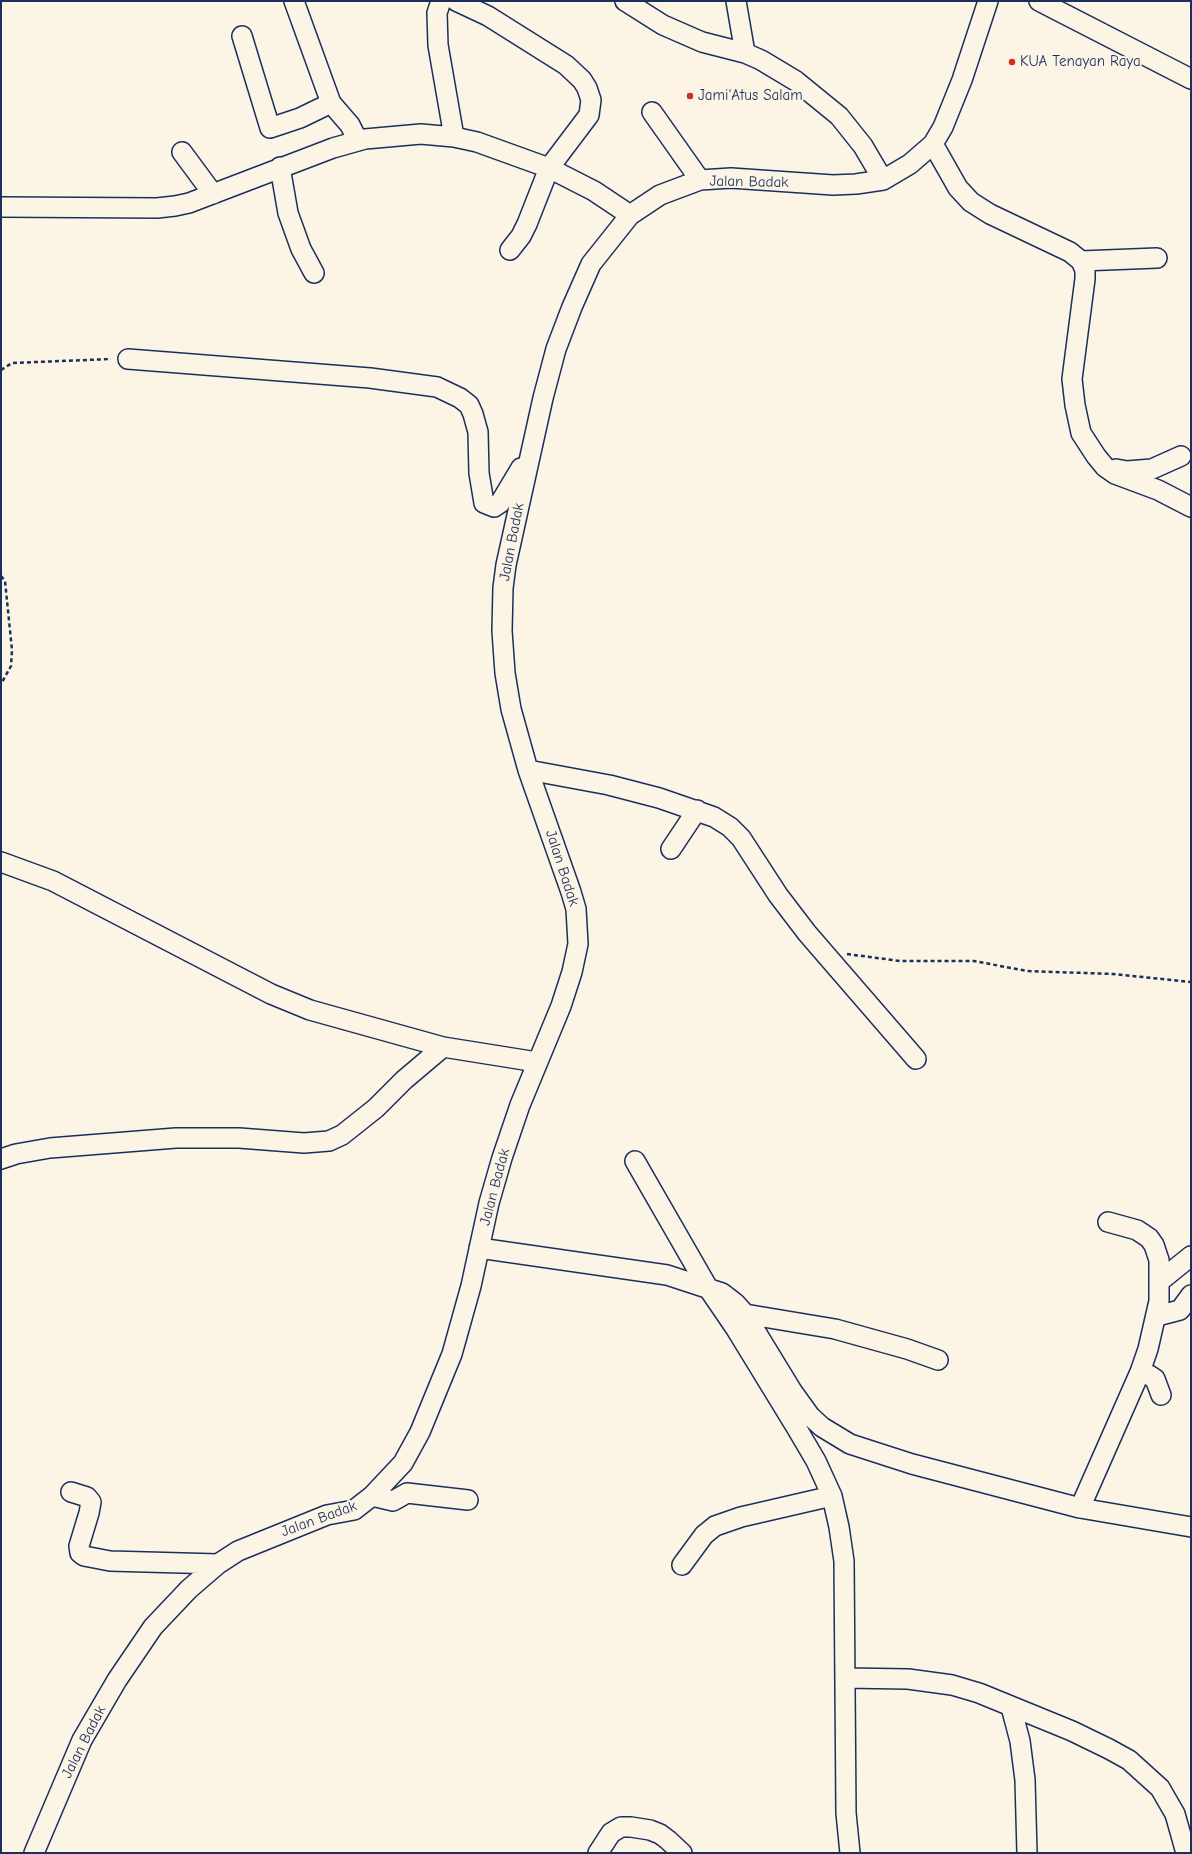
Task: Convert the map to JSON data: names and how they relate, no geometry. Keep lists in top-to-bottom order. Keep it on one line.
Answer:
{"streets":{"street":["Jalan Badak"]},"places":["KUA Tenayan Raya","Jami'Atus Salam"]}
